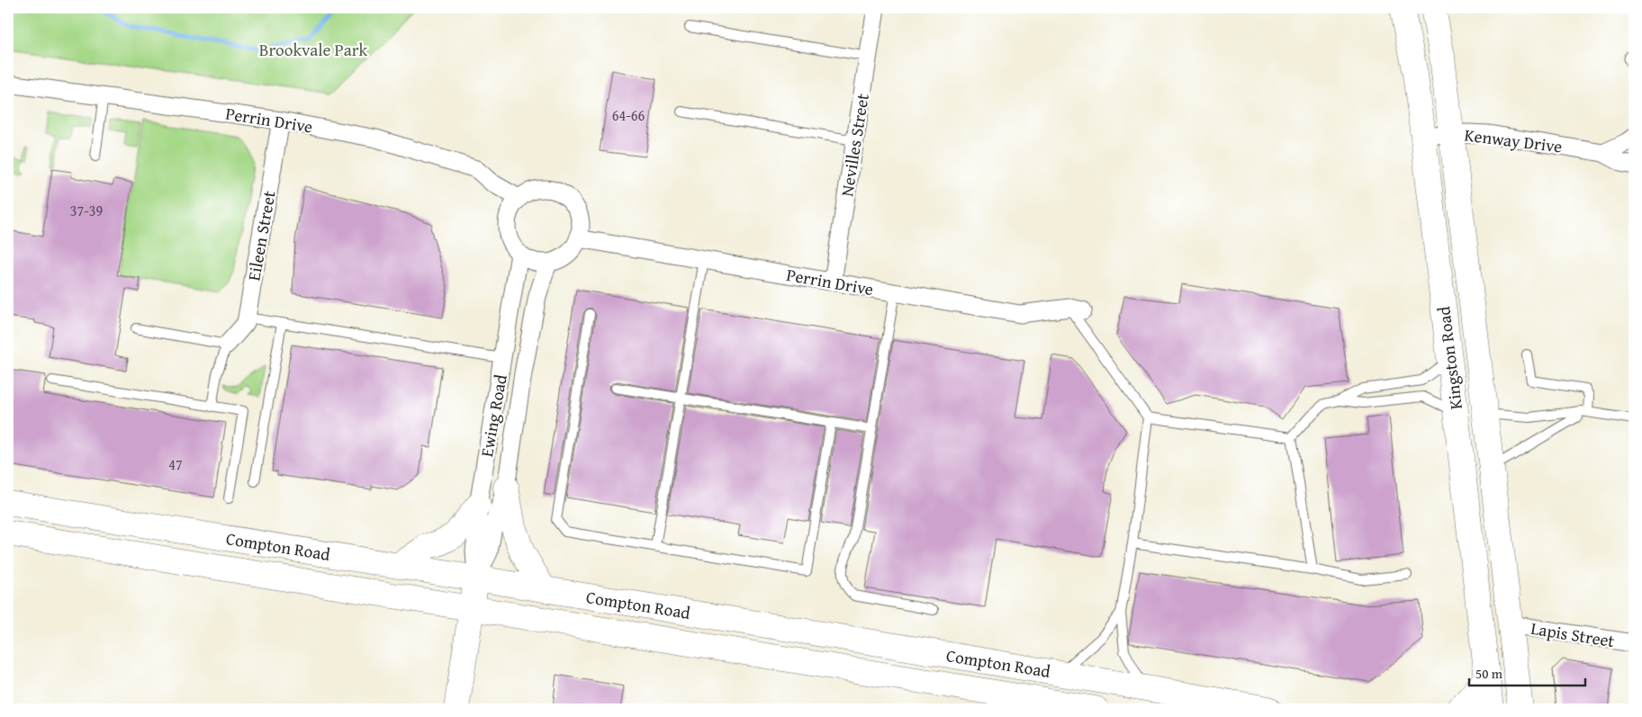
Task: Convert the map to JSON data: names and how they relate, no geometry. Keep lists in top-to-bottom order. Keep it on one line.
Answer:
{"streets":{"main road":["Kingston Road","Ewing Road","Compton Road"],"street":["Perrin Drive","Kenway Drive","Nevilles Street","Eileen Street","Lapis Street"]},"crossings":[["Perrin Drive","Nevilles Street"],["Perrin Drive","Eileen Street"],["Perrin Drive","Ewing Road"],["Kenway Drive","Kingston Road"],["Kingston Road","Lapis Street"],["Ewing Road","Compton Road"]],"parks":["Brookvale Park"],"house_numbers":["64-66","37-39","47"],"scale_bar":"50 m"}
